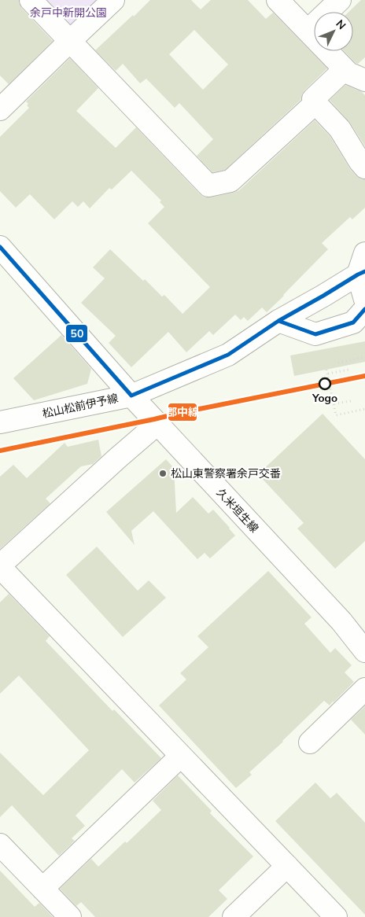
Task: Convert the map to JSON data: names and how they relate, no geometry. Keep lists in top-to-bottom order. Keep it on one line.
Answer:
{"streets":{"street":["松山松前伊予線","久米垣生線"]},"crossings":[["松山松前伊予線","久米垣生線"]],"parks":["余戸中新開公園"],"places":["Yogo","松山東警察署余戸交番"],"lines":["transit line 50","transit line 郡中線"],"north":"top right"}
